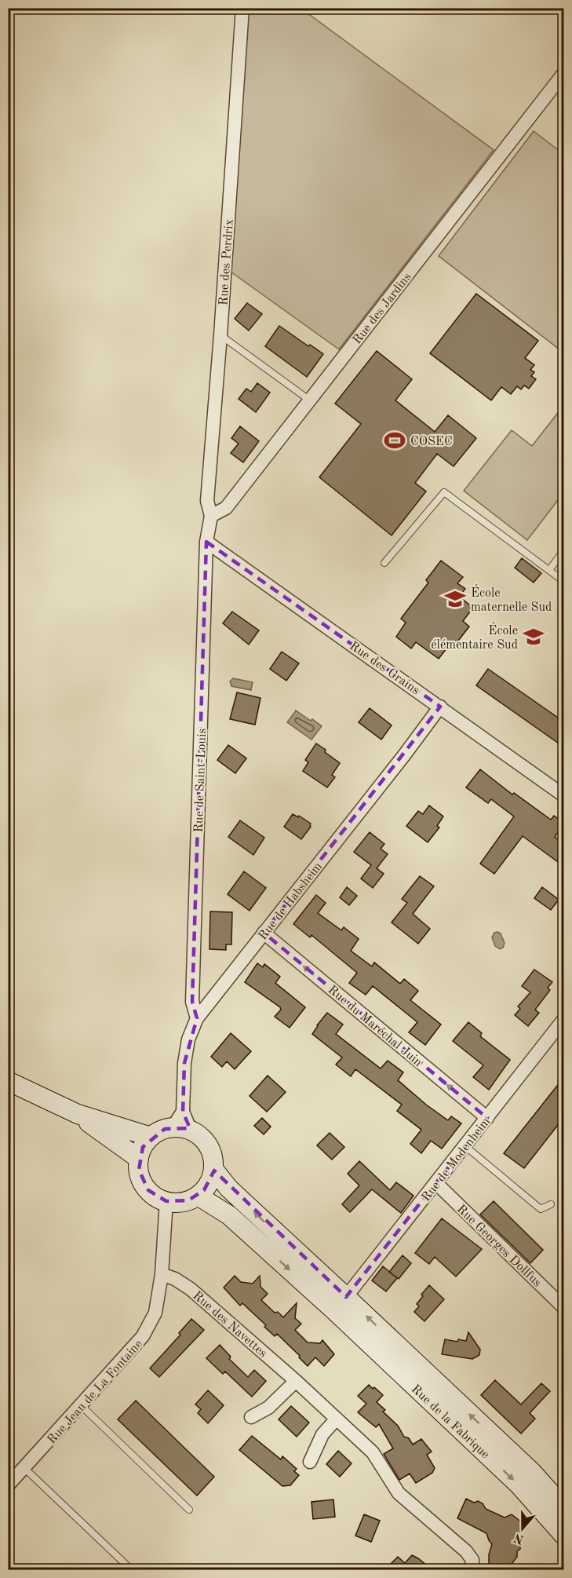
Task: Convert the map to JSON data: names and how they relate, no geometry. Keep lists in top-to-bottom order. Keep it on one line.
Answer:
{"streets":{"main road":["Rue de la Fabrique"],"street":["Rue des Perdrix","Rue des Jardins","Rue des Grains","Rue de Saint-Louis","Rue de Habsheim","Rue du Maréchal Juin","Rue de Modenheim","Rue Georges Dollfus","Rue des Navettes","Rue Jean de La Fontaine"]},"crossings":[["Rue des Perdrix","Rue des Jardins"],["Rue des Grains","Rue de Saint-Louis"],["Rue des Grains","Rue de Habsheim"],["Rue de Saint-Louis","Rue de Habsheim"],["Rue de Habsheim","Rue du Maréchal Juin"],["Rue de Habsheim","Rue Jean de La Fontaine"],["Rue de Habsheim","Rue de la Fabrique"],["Rue du Maréchal Juin","Rue de Modenheim"],["Rue de Modenheim","Rue Georges Dollfus"],["Rue de Modenheim","Rue de la Fabrique"],["Rue des Navettes","Rue Jean de La Fontaine"],["Rue Jean de La Fontaine","Rue de la Fabrique"]],"one_way":["Rue du Maréchal Juin"],"places":{"sports":["COSEC"],"school or university":["École maternelle Sud","École élémentaire Sud"]},"north":"bottom"}
